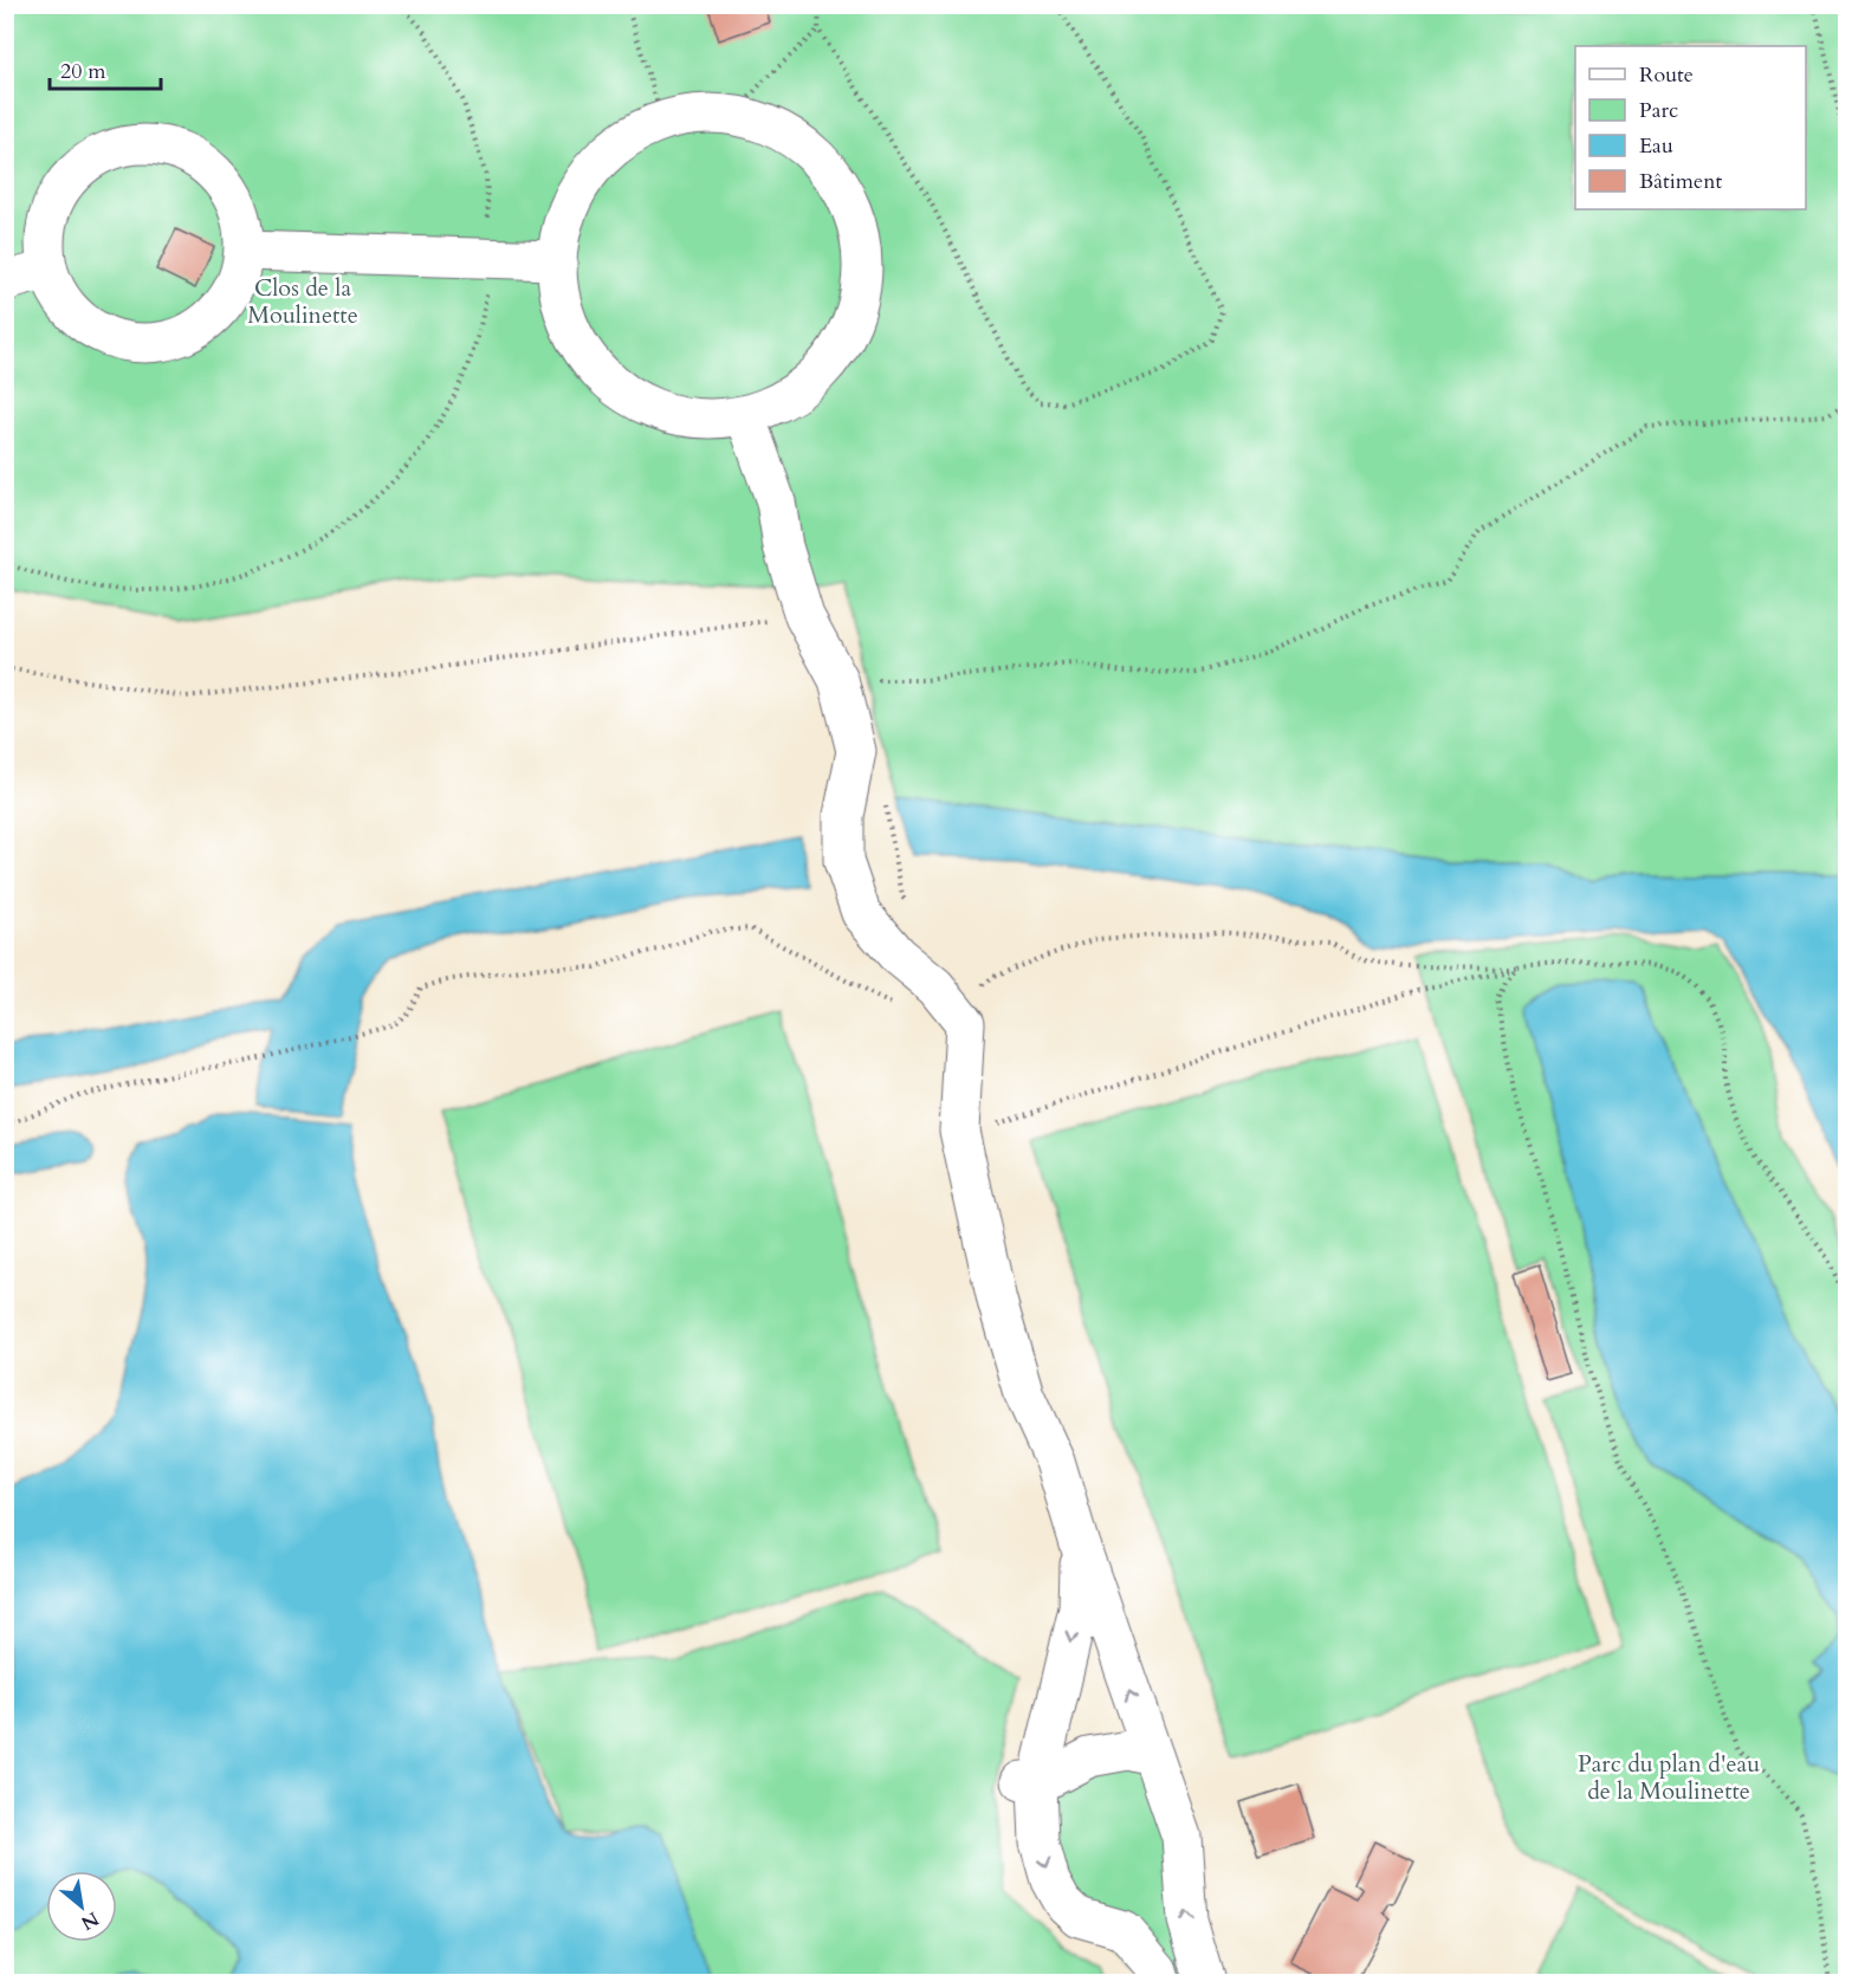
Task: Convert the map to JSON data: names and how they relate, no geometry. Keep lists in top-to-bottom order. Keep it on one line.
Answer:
{"parks":["Clos de la Moulinette","Parc du plan d'eau de la Moulinette"],"legend":["Route","Parc","Eau","Bâtiment"],"scale_bar":"20 m","north":"bottom right"}
